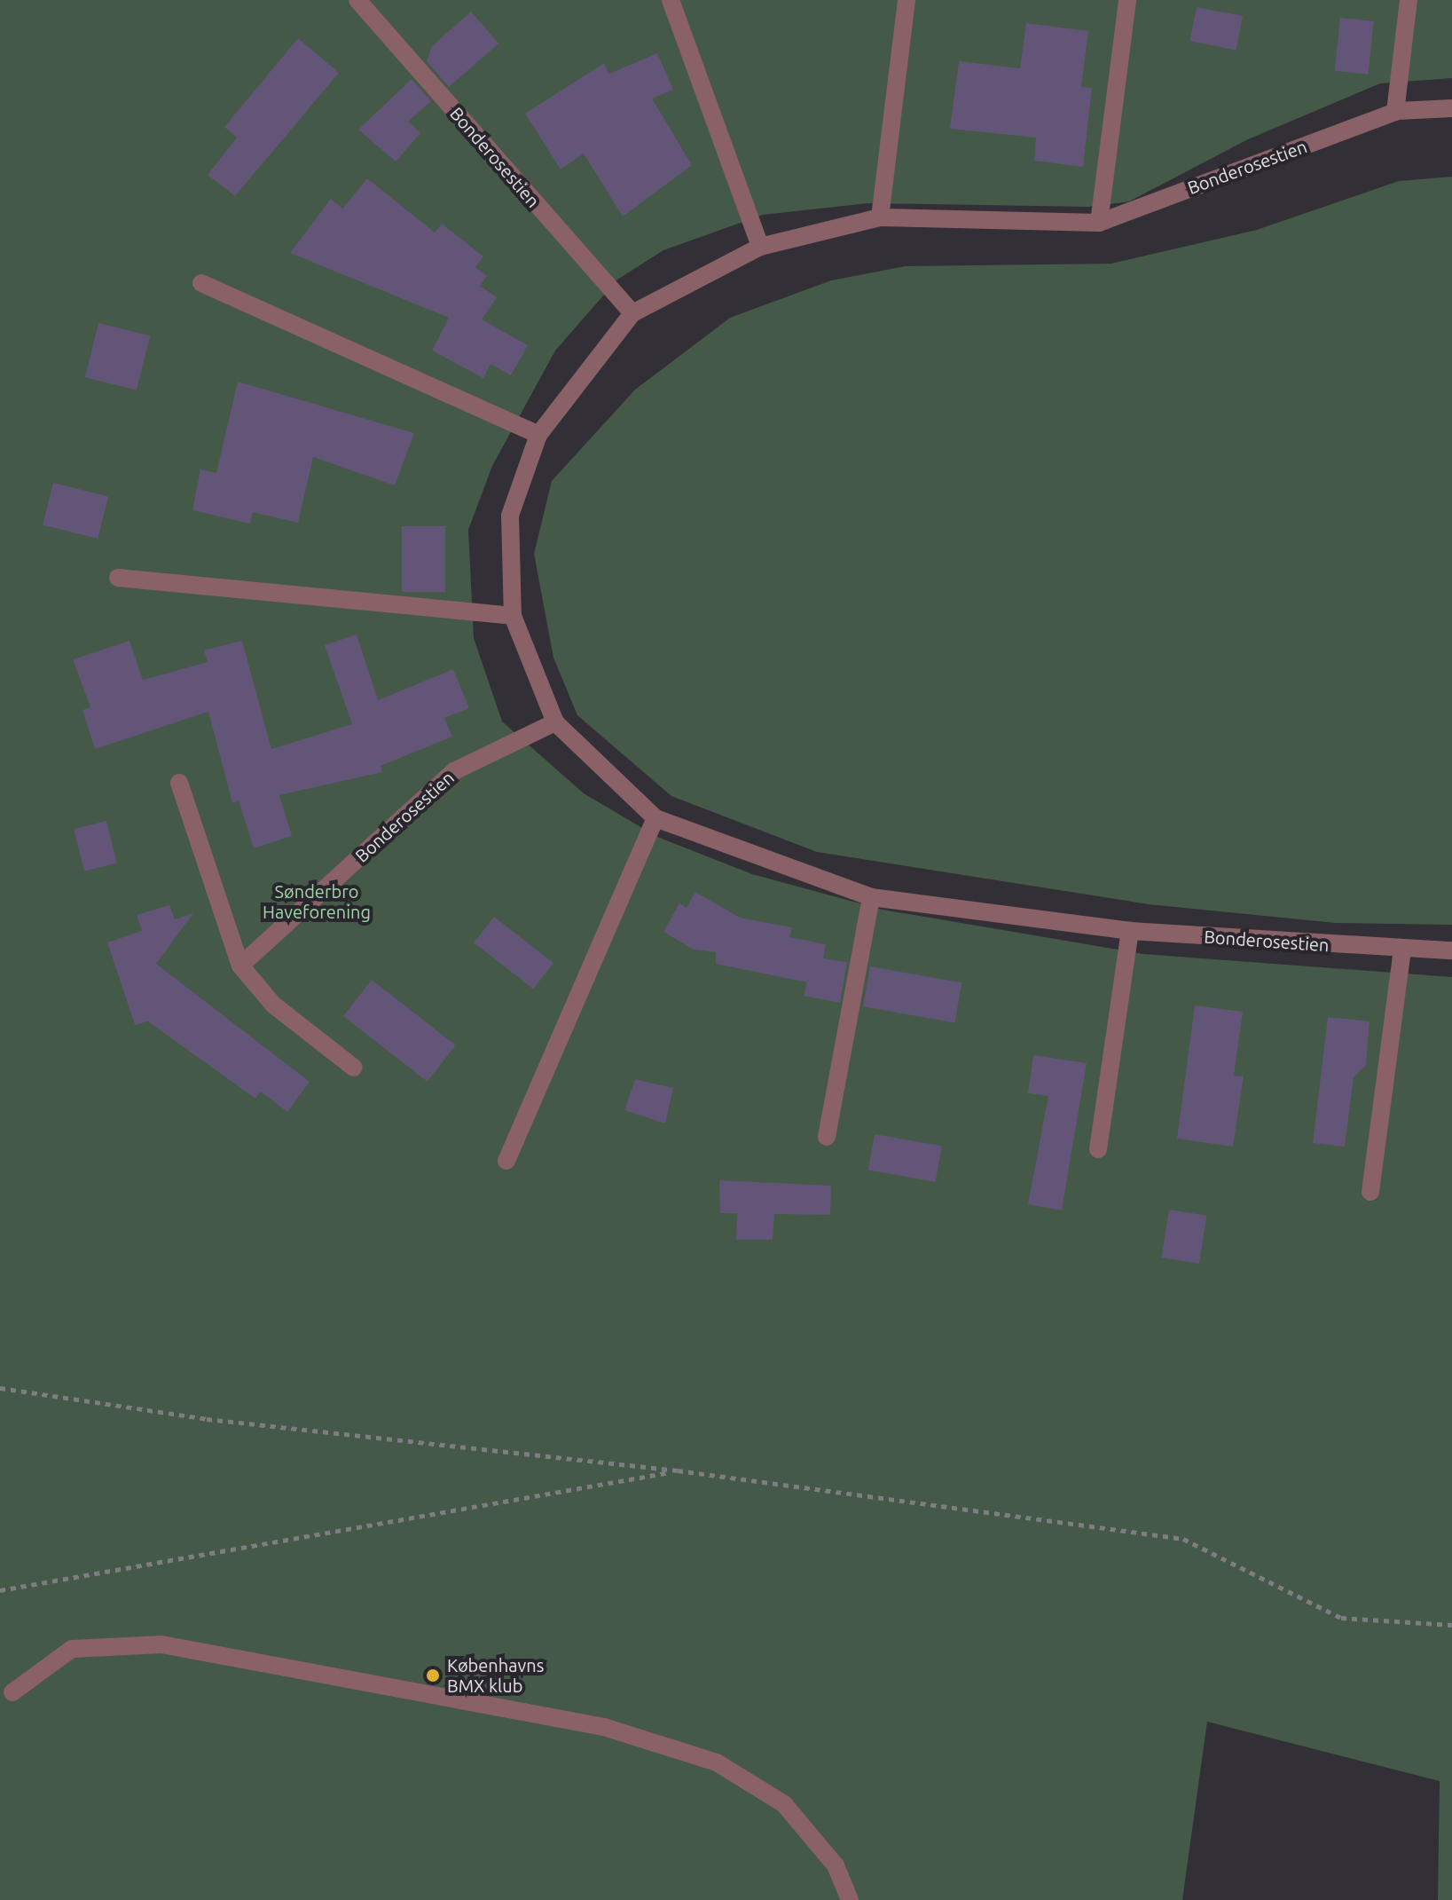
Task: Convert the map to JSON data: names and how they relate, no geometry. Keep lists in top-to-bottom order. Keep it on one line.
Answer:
{"streets":{"lane":["Bonderosestien"]},"parks":["Sønderbro Haveforening"],"places":["Københavns BMX klub"]}
